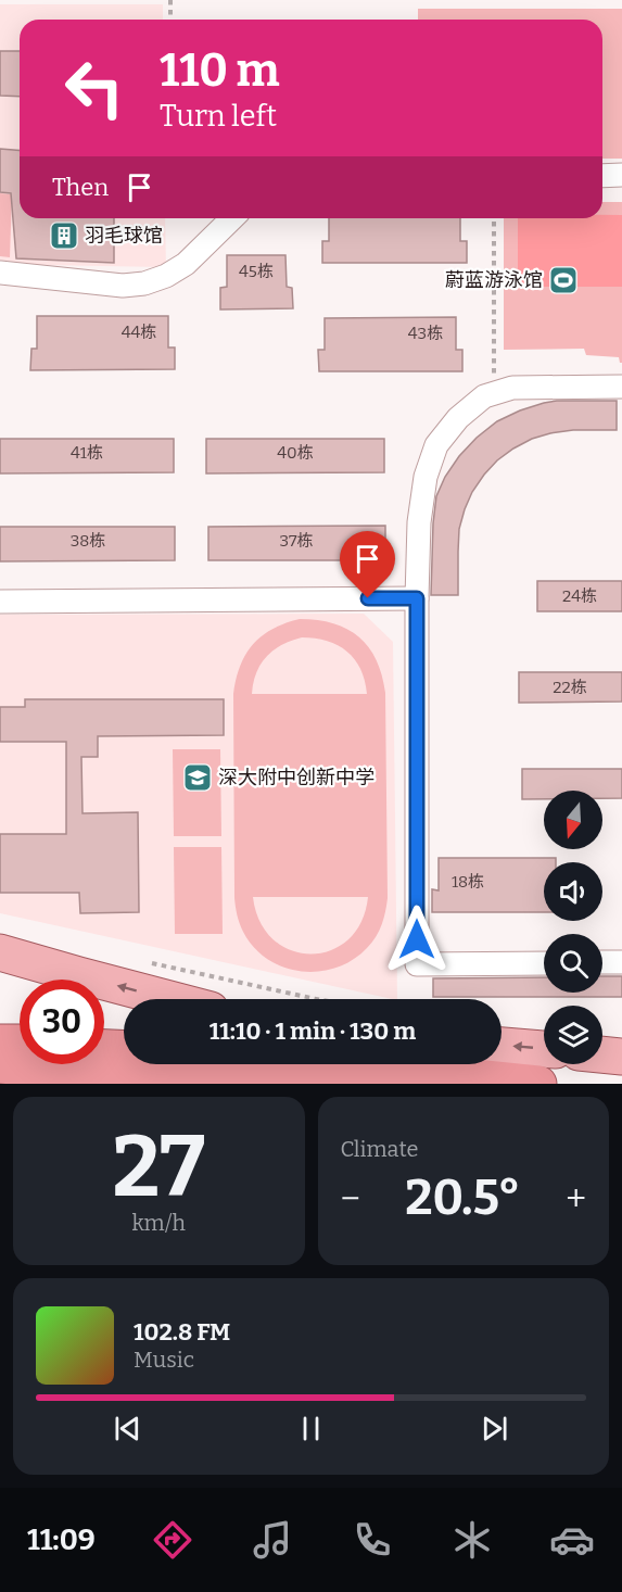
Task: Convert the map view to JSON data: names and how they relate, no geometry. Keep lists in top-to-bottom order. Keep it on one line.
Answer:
{"places":{"building":["羽毛球馆"],"sports":["蔚蓝游泳馆"],"school or university":["深大附中创新中学"]},"house_numbers":["45栋","44栋","43栋","41栋","40栋","38栋","37栋","24栋","22栋","18栋"],"north":"bottom","page":{"turn":["110 m","Turn left"],"then":"Then","limit":"30","trip":"11:10 · 1 min · 130 m","tile":[["27","km/h"],"Climate"],"heat":["−","20.5°","+"],"song":["102.8 FM","Music"],"tabs":"11:09"}}
